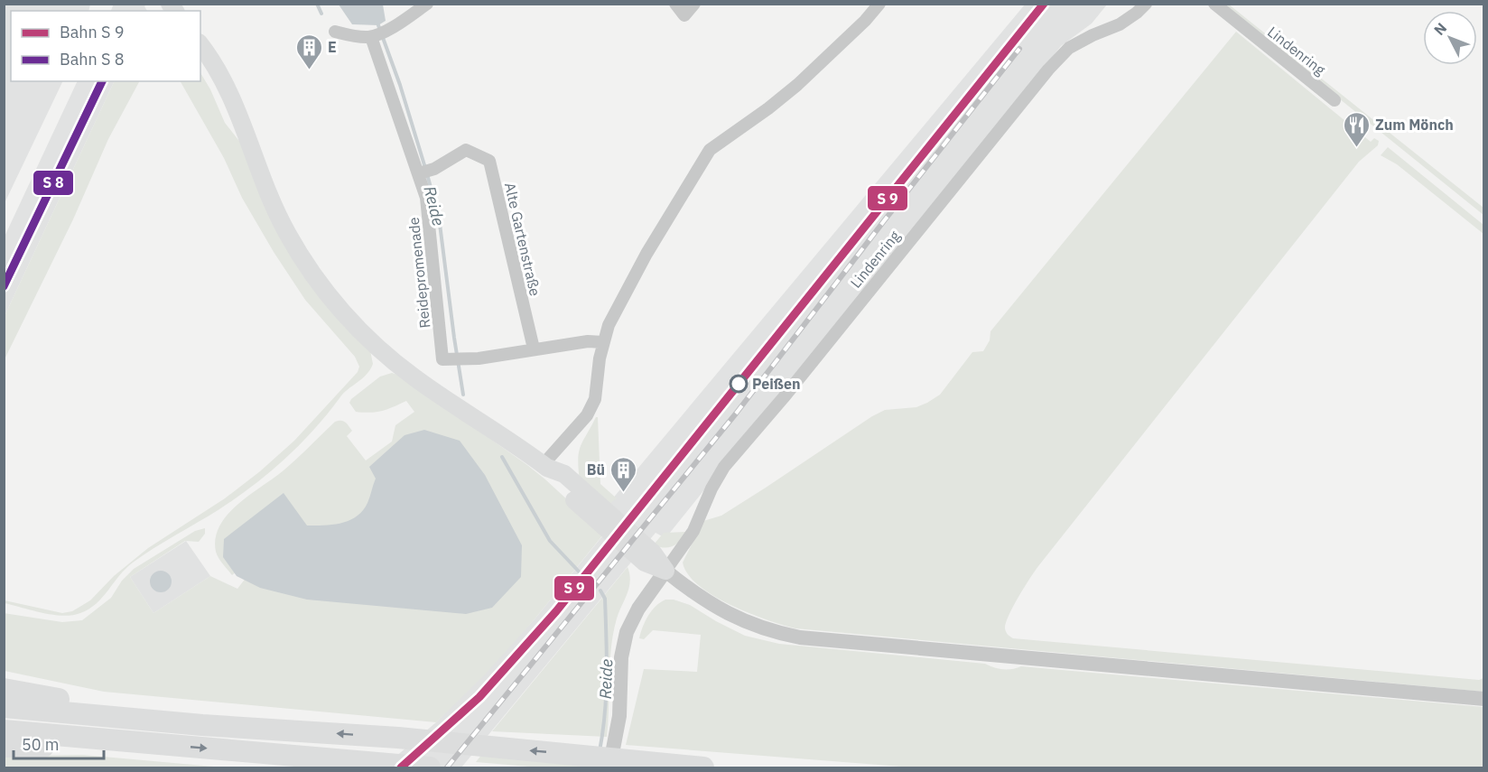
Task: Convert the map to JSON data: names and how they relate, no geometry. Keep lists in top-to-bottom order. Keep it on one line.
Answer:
{"streets":{"street":["Lindenring","Alte Gartenstraße","Reidepromenade"]},"crossings":[["Alte Gartenstraße","Reidepromenade"]],"water":["Reide"],"places":{"building":["E","Bü"],"restaurant":["Zum Mönch"],"other":["Peißen"]},"legend":["Bahn S 9","Bahn S 8"],"scale_bar":"50 m","north":"top left"}
